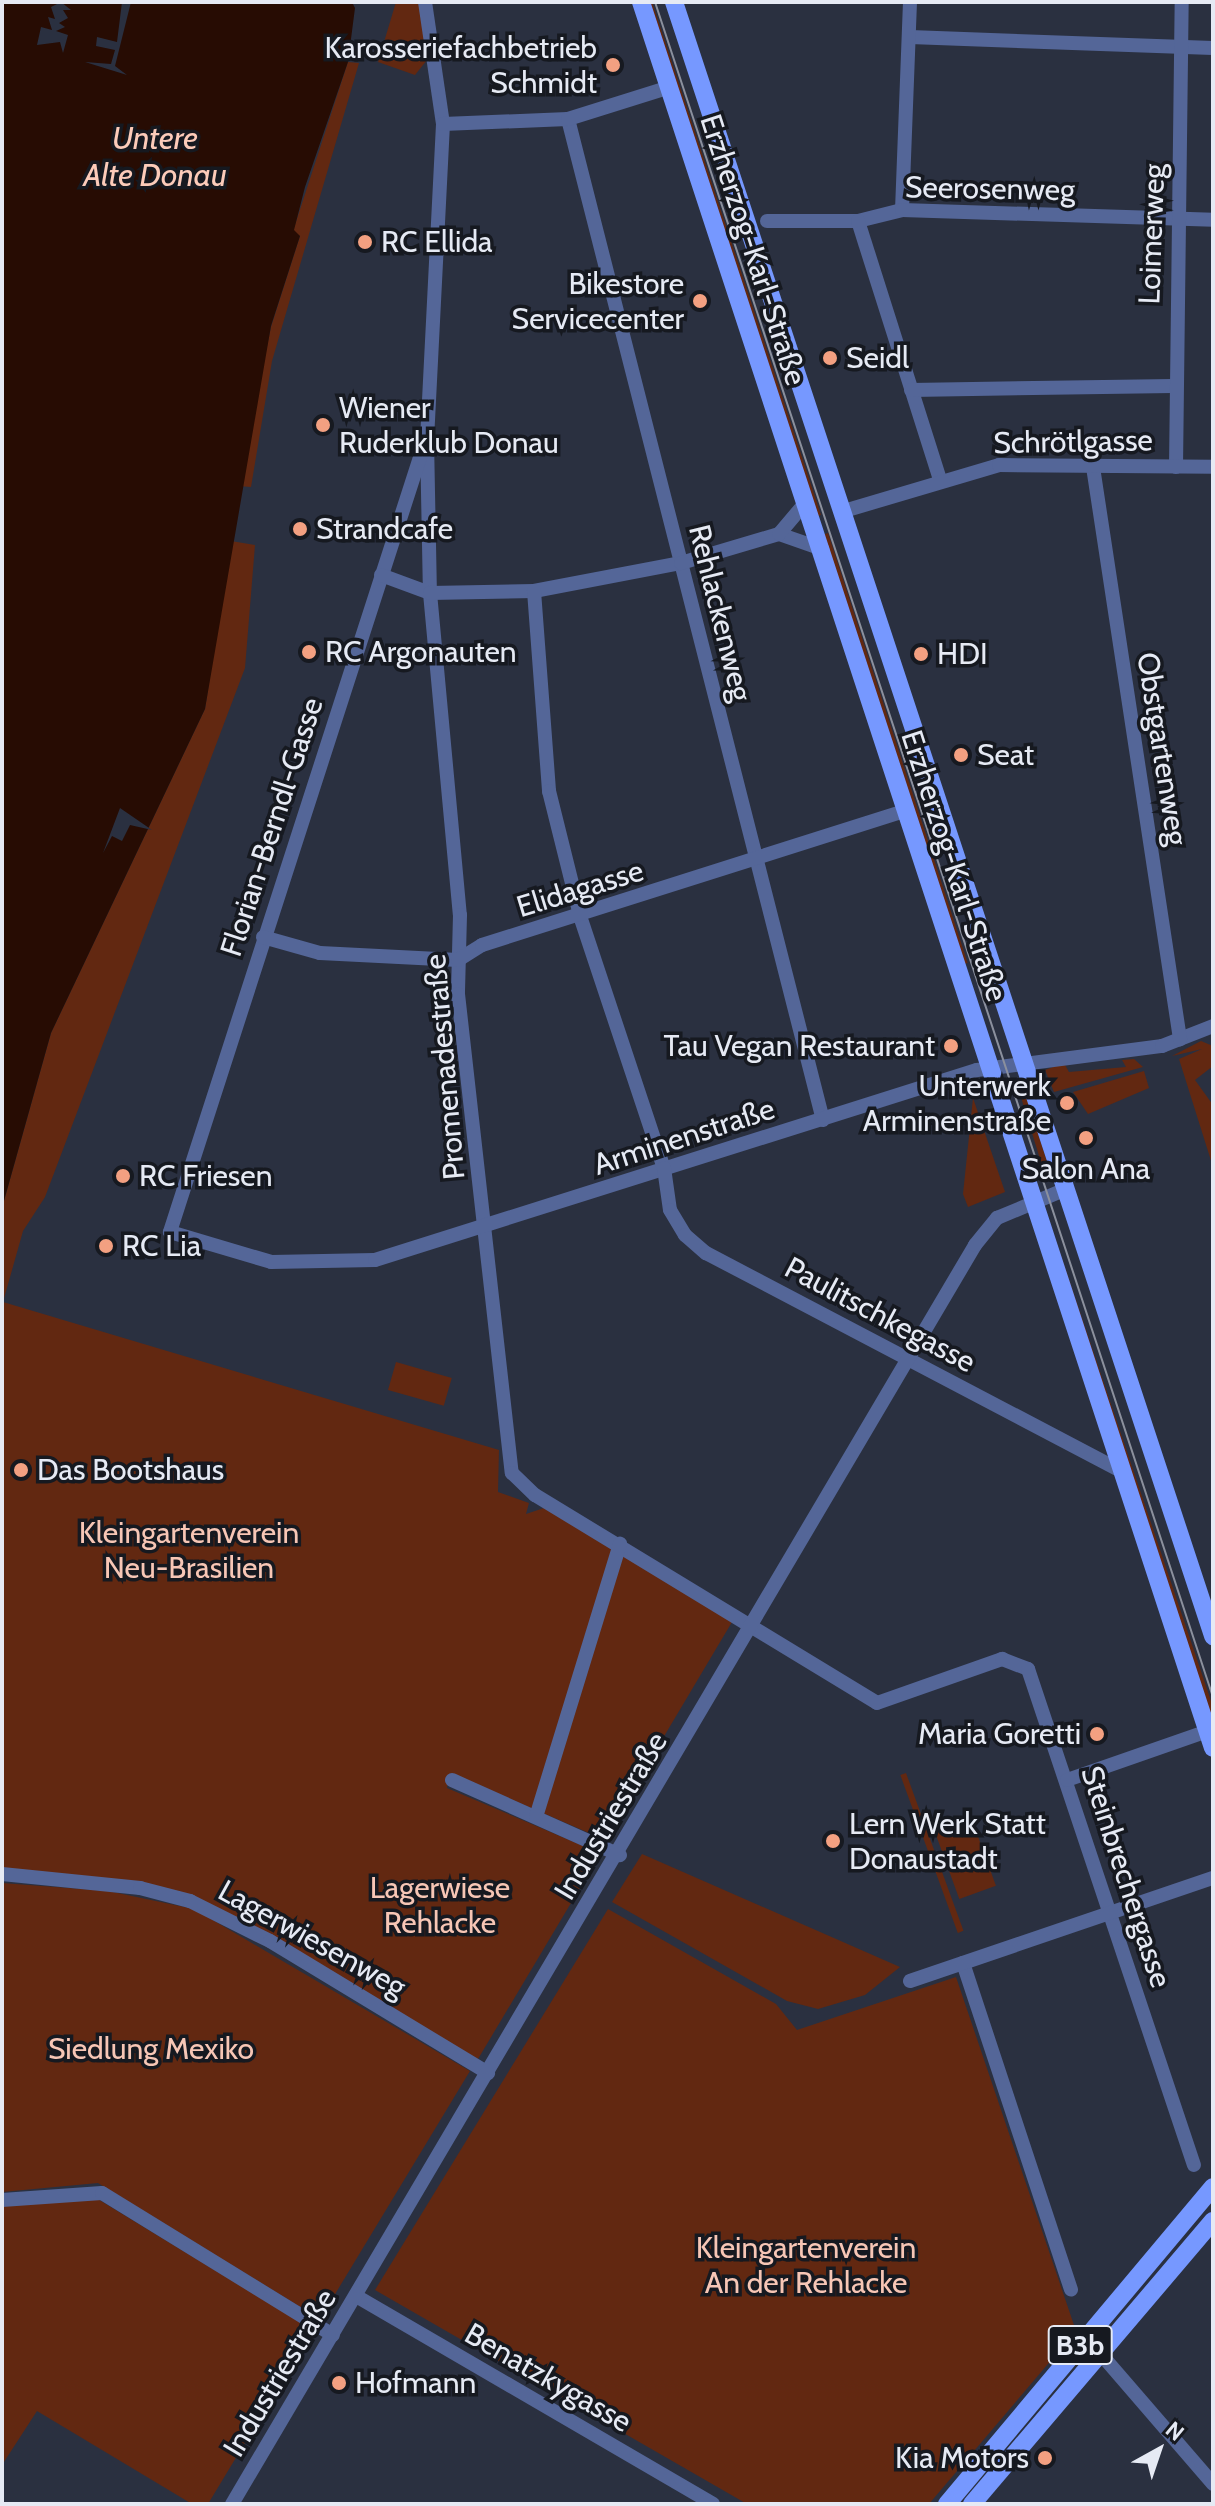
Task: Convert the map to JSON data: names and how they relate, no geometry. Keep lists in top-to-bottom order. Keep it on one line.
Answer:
{"streets":{"main road":["Erzherzog-Karl-Straße","B3b"],"street":["Seerosenweg","Loimerweg","Schrötlgasse","Rehlackenweg","Obstgartenweg","Florian-Berndl-Gasse","Elidagasse","Promenadestraße","Arminenstraße","Paulitschkegasse","Industriestraße","Steinbrechergasse","Lagerwiesenweg","Benatzkygasse"]},"crossings":[["Seerosenweg","Loimerweg"],["Loimerweg","Schrötlgasse"],["Erzherzog-Karl-Straße","Schrötlgasse"],["Erzherzog-Karl-Straße","Elidagasse"],["Erzherzog-Karl-Straße","Arminenstraße"],["Erzherzog-Karl-Straße","Paulitschkegasse"],["Erzherzog-Karl-Straße","Industriestraße"],["Schrötlgasse","Obstgartenweg"],["Rehlackenweg","Elidagasse"],["Rehlackenweg","Arminenstraße"],["Obstgartenweg","Arminenstraße"],["Florian-Berndl-Gasse","Elidagasse"],["Florian-Berndl-Gasse","Promenadestraße"],["Florian-Berndl-Gasse","Arminenstraße"],["Elidagasse","Promenadestraße"],["Elidagasse","Paulitschkegasse"],["Promenadestraße","Arminenstraße"],["Arminenstraße","Paulitschkegasse"],["Paulitschkegasse","Industriestraße"],["Industriestraße","Steinbrechergasse"],["Industriestraße","Lagerwiesenweg"],["Industriestraße","Benatzkygasse"]],"water":["Untere Alte Donau"],"parks":["Kleingartenverein Neu-Brasilien","Lagerwiese Rehlacke","Siedlung Mexiko","Kleingartenverein An der Rehlacke"],"places":["Karosseriefachbetrieb Schmidt","RC Ellida","Bikestore Servicecenter","Seidl","Wiener Ruderklub Donau","Strandcafe","RC Argonauten","HDI","Seat","Tau Vegan Restaurant","Unterwerk Arminenstraße","Salon Ana","RC Friesen","RC Lia","Das Bootshaus","Maria Goretti","Lern Werk Statt Donaustadt","Hofmann","Kia Motors"],"north":"top right"}
